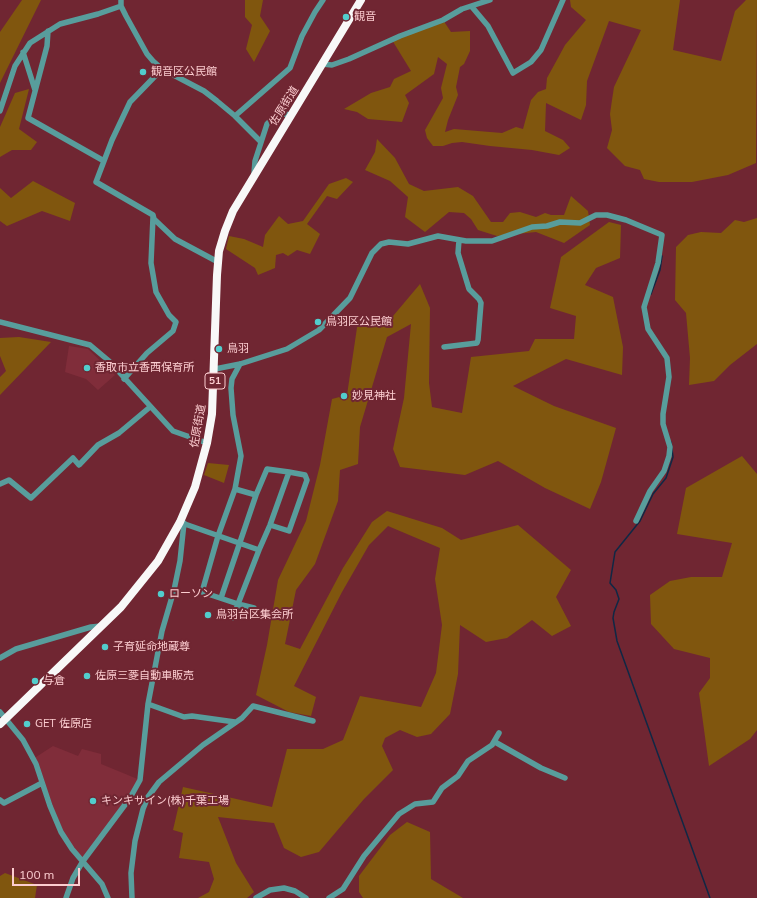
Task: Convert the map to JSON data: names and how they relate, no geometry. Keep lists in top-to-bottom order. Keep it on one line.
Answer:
{"streets":{"highway":["佐原街道","51"]},"places":["観音","観音区公民館","鳥羽区公民館","鳥羽","香取市立香西保育所","妙見神社","ローソン","鳥羽台区集会所","子育延命地蔵尊","佐原三菱自動車販売","与倉","GET 佐原店","キンキサイン(株)千葉工場"],"scale_bar":"100 m"}
